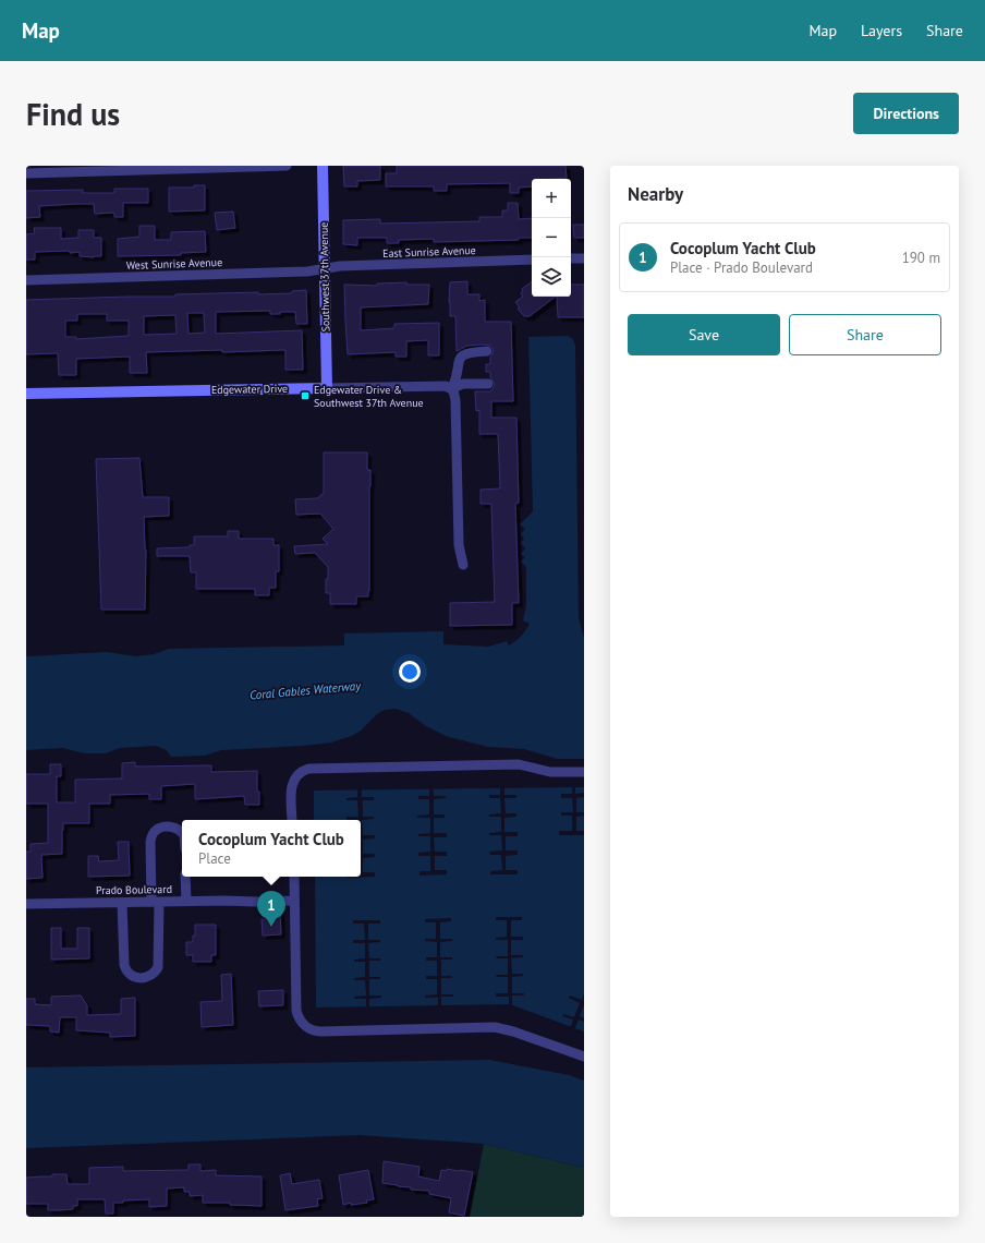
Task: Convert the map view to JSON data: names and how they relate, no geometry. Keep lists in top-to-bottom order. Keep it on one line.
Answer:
{"streets":{"street":["East Sunrise Avenue","West Sunrise Avenue","Southwest 37th Avenue","Edgewater Drive","Prado Boulevard"]},"crossings":[["East Sunrise Avenue","West Sunrise Avenue"],["East Sunrise Avenue","Southwest 37th Avenue"],["West Sunrise Avenue","Southwest 37th Avenue"],["Southwest 37th Avenue","Edgewater Drive"]],"water":["Coral Gables Waterway"],"places":{"transit":["Edgewater Drive & Southwest 37th Avenue"]},"page":{"header":"Map","nav":["Map","Layers","Share"],"buttons":["Directions",["Save","Share"]],"title":"Find us","heading":"Nearby","map_buttons":["+","−"],"list":[{"mark":"1","name":"Cocoplum Yacht Club","note":"Place · Prado Boulevard","value":"190 m"}],"popup":["Cocoplum Yacht Club","Place"],"pins":"1"}}
